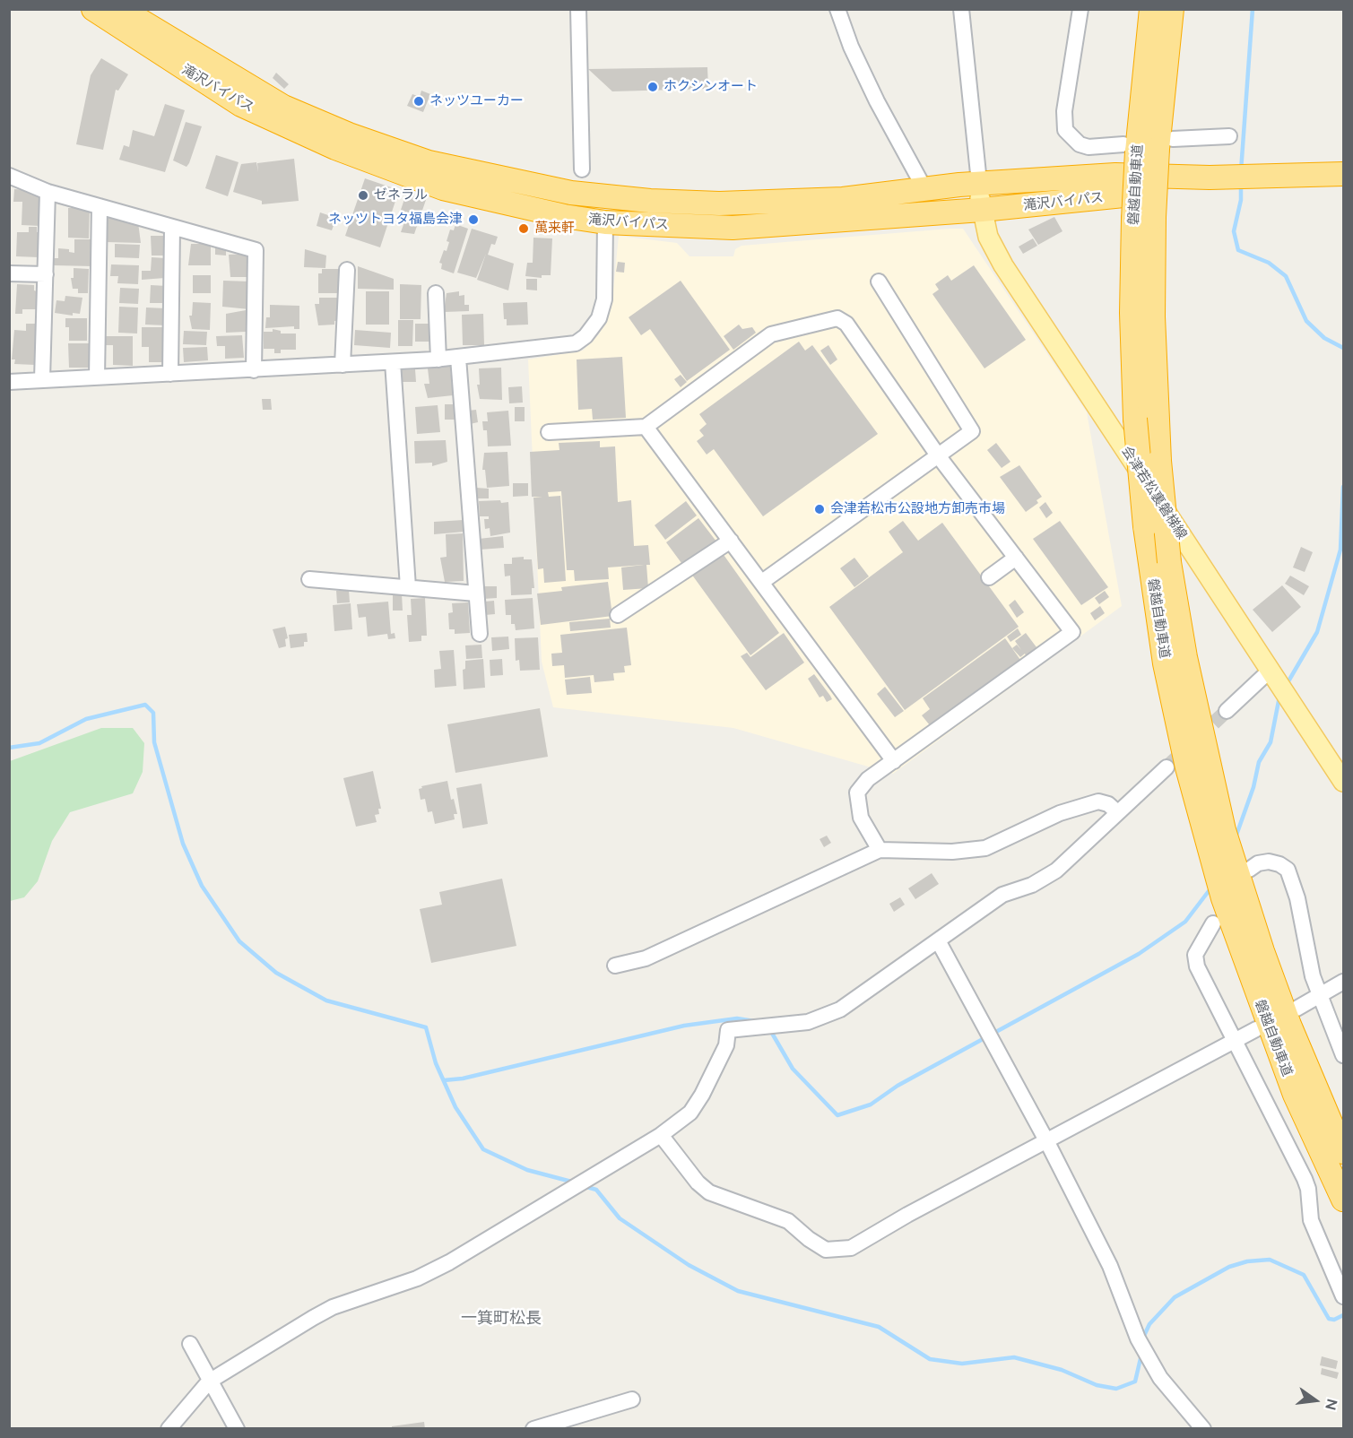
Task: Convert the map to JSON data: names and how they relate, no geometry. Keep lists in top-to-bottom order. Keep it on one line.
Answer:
{"streets":{"highway":["滝沢バイパス","磐越自動車道"],"main road":["会津若松裏磐梯線"]},"crossings":[["滝沢バイパス","会津若松裏磐梯線"]],"districts":["一箕町松長"],"places":["ホクシンオート","ネッツユーカー","ゼネラル","ネッツトヨタ福島会津","萬来軒","会津若松市公設地方卸売市場"],"north":"right"}
